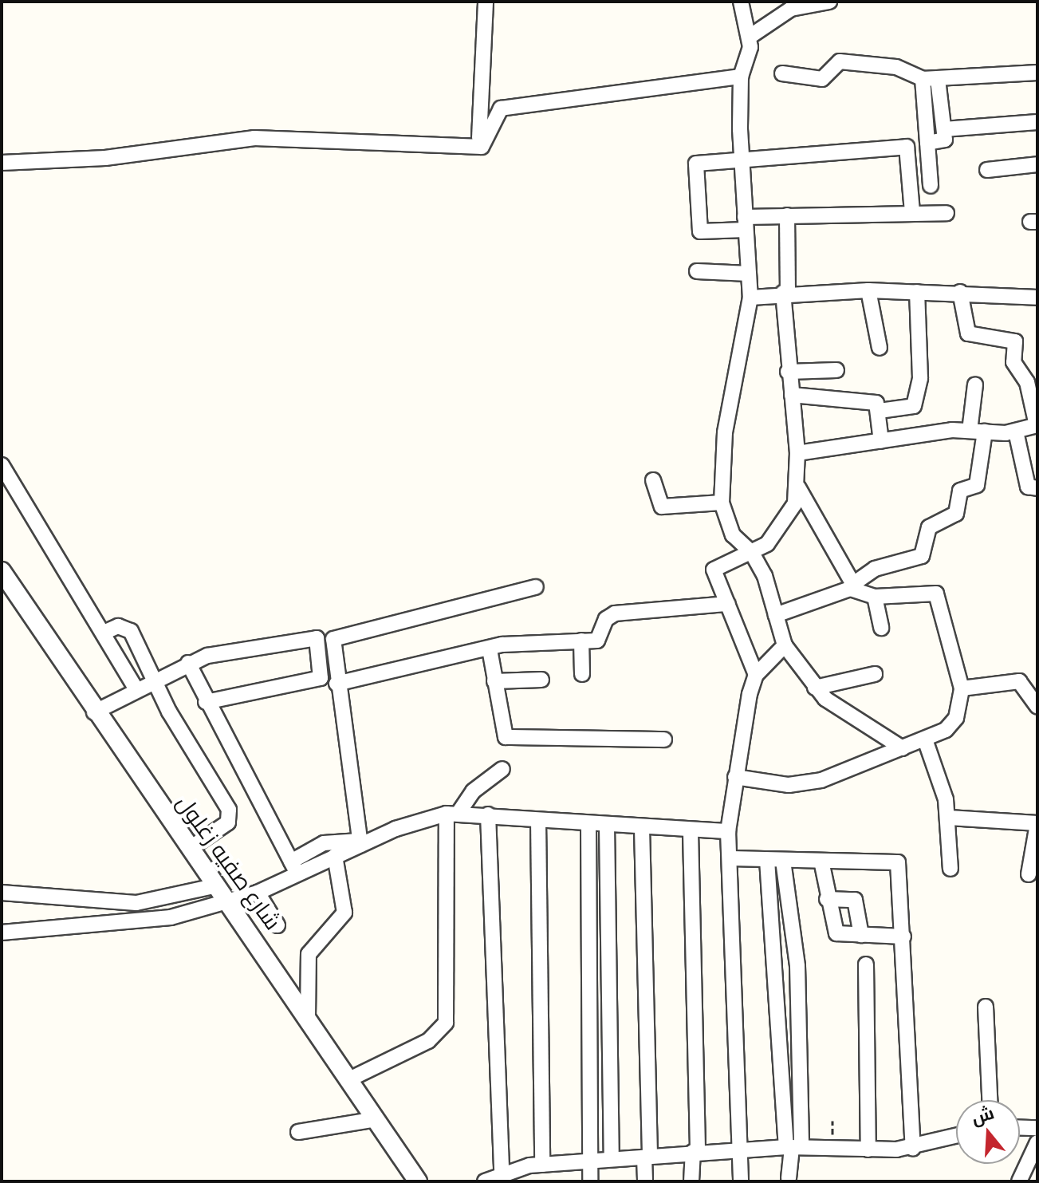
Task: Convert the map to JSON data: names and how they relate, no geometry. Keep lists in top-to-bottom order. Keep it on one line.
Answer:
{"streets":{"street":["شارع صفيه زغلول"]},"north":"top"}
